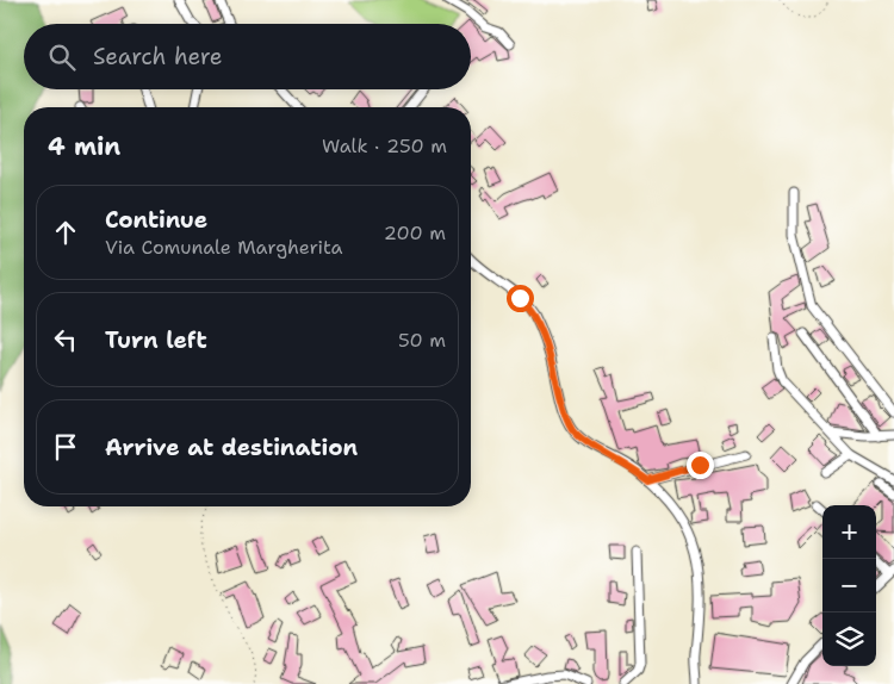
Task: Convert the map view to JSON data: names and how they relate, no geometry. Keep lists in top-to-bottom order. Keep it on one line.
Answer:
{"page":{"search":"Search here","heading":["4 min","Walk · 250 m"],"list":[["Continue","Via Comunale Margherita","200 m"],["Turn left","50 m"],"Arrive at destination"],"map_buttons":["+","−"]}}
